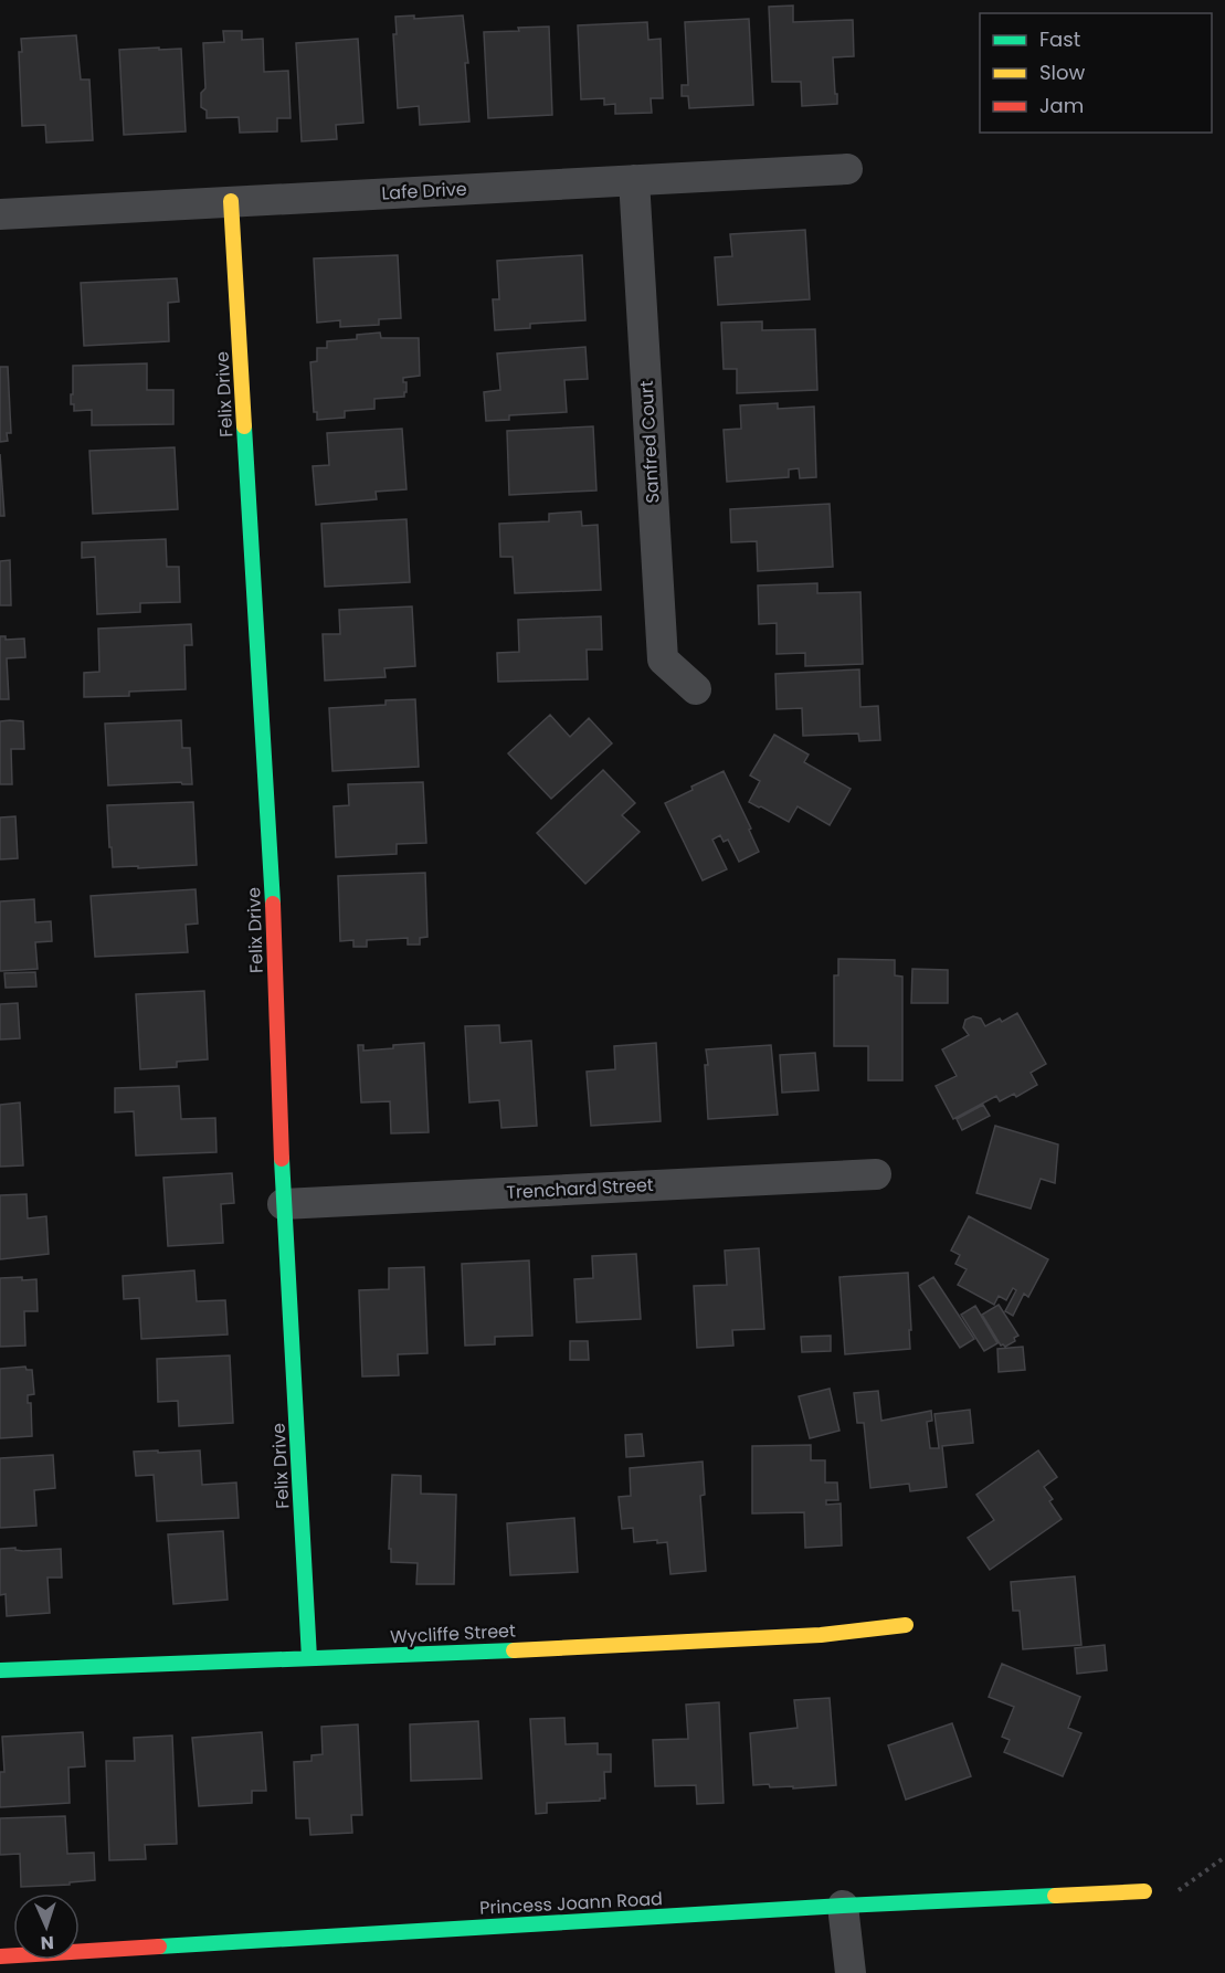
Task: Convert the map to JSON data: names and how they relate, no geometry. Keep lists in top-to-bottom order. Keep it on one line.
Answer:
{"streets":{"street":["Lafe Drive","Felix Drive","Sanfred Court","Trenchard Street","Wycliffe Street","Princess Joann Road"]},"crossings":[["Lafe Drive","Felix Drive"],["Lafe Drive","Sanfred Court"],["Felix Drive","Trenchard Street"],["Felix Drive","Wycliffe Street"]],"legend":["Fast","Slow","Jam"],"north":"bottom"}
